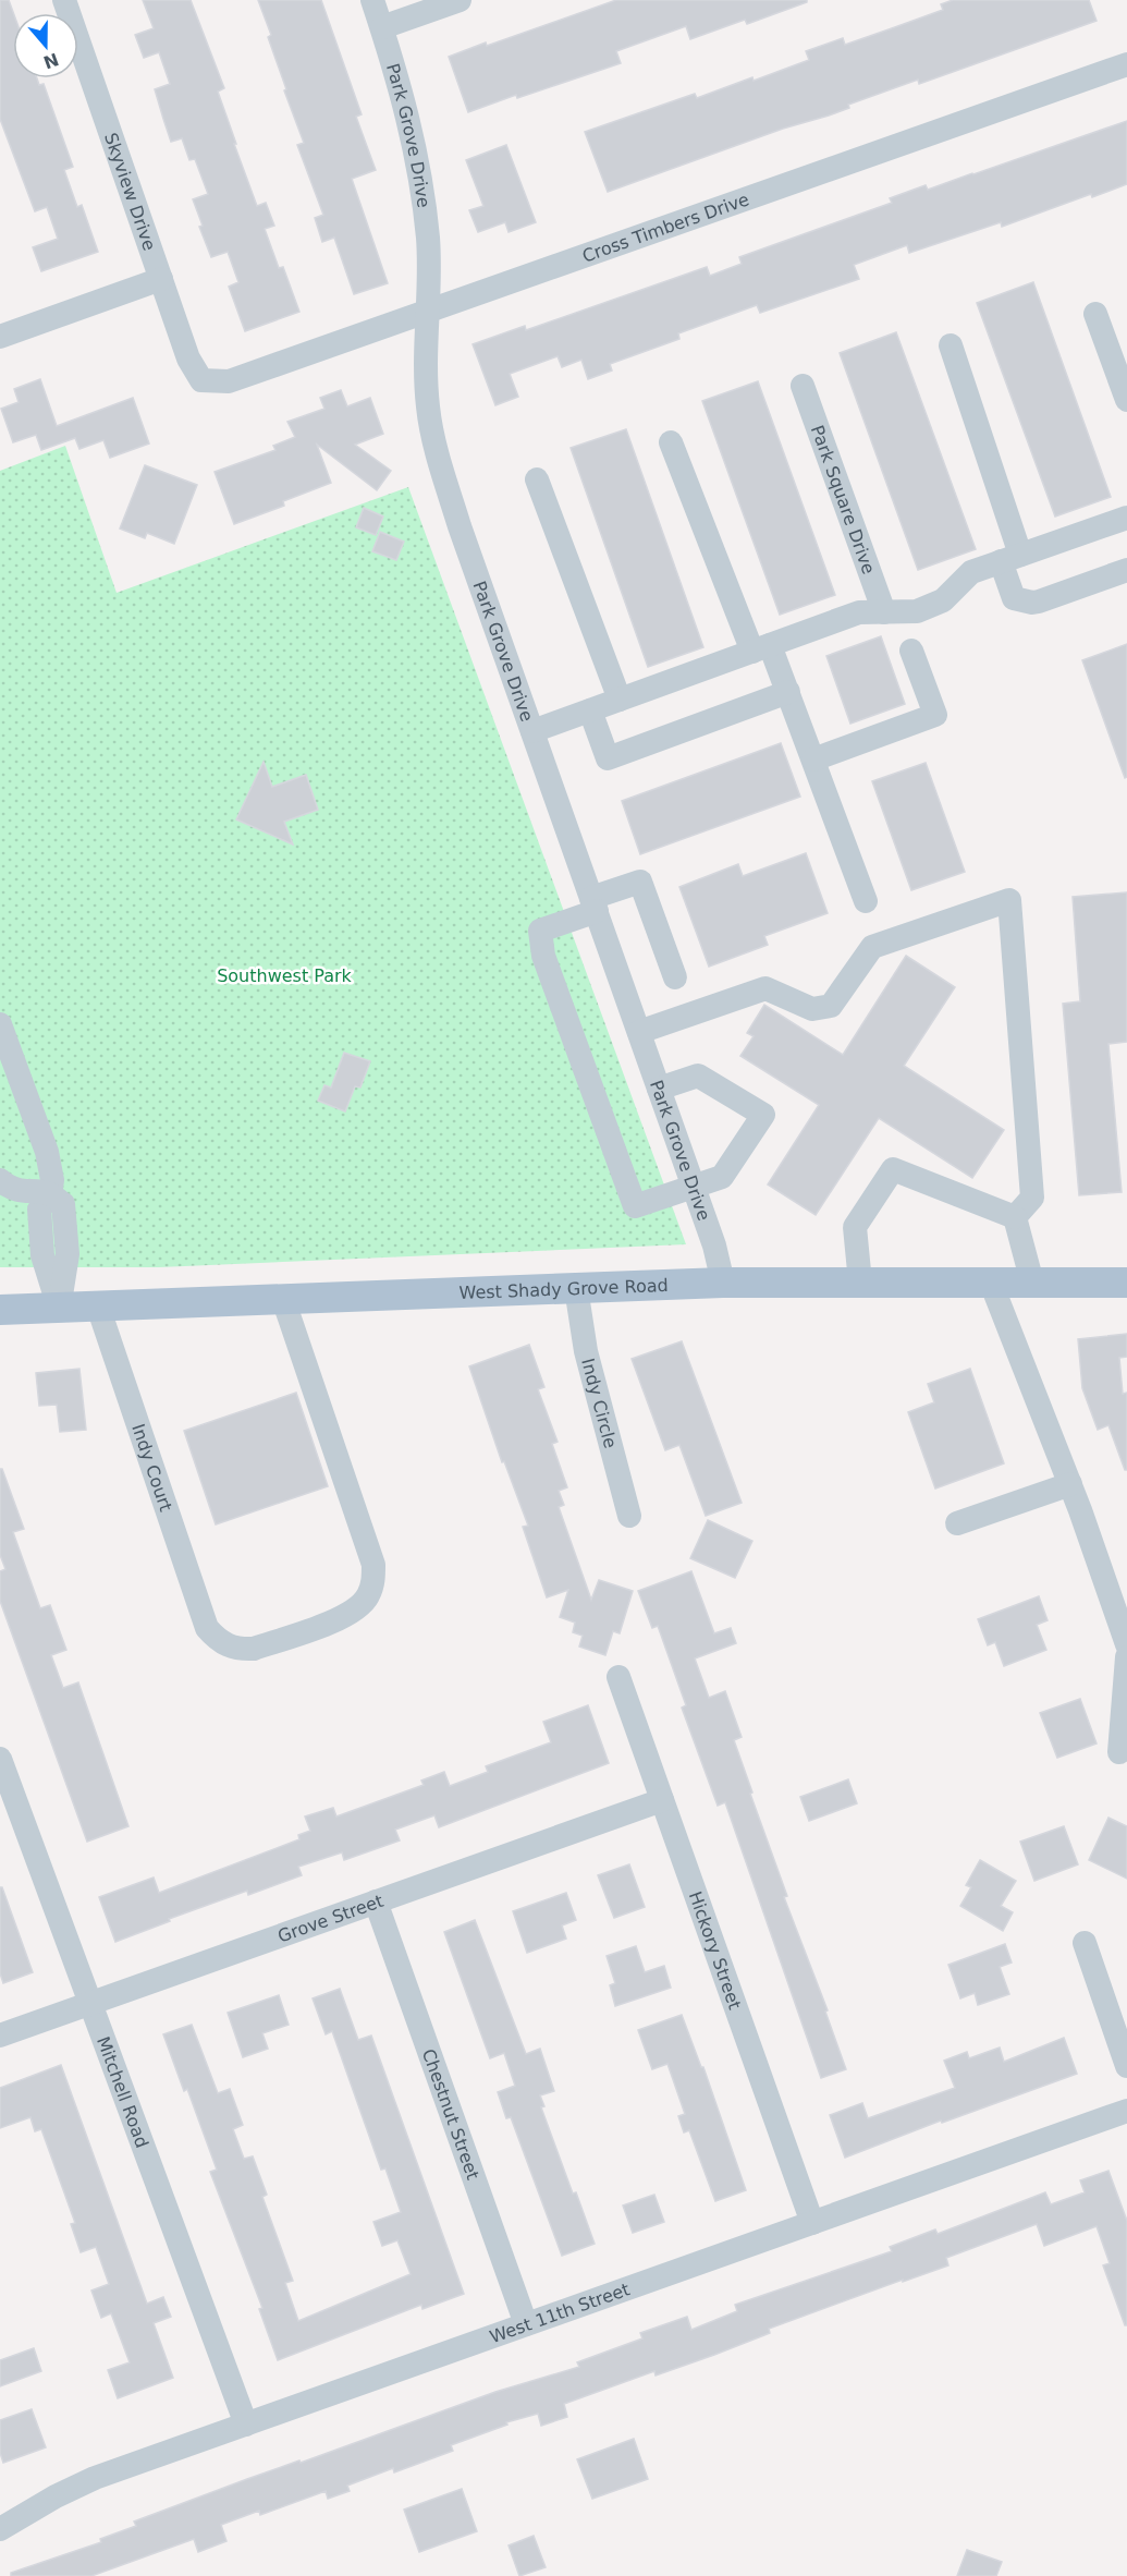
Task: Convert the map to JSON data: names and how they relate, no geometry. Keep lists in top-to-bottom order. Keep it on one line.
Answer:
{"streets":{"main road":["West Shady Grove Road"],"street":["Park Grove Drive","Skyview Drive","Cross Timbers Drive","Park Square Drive","Indy Circle","Indy Court","Grove Street","Hickory Street","Mitchell Road","Chestnut Street","West 11th Street"]},"crossings":[["Park Grove Drive","Cross Timbers Drive"],["Park Grove Drive","West Shady Grove Road"],["Skyview Drive","Cross Timbers Drive"],["West Shady Grove Road","Indy Circle"],["West Shady Grove Road","Indy Court"],["Grove Street","Hickory Street"],["Grove Street","Mitchell Road"],["Grove Street","Chestnut Street"],["Hickory Street","West 11th Street"],["Mitchell Road","West 11th Street"],["Chestnut Street","West 11th Street"]],"parks":["Southwest Park"],"north":"bottom"}
